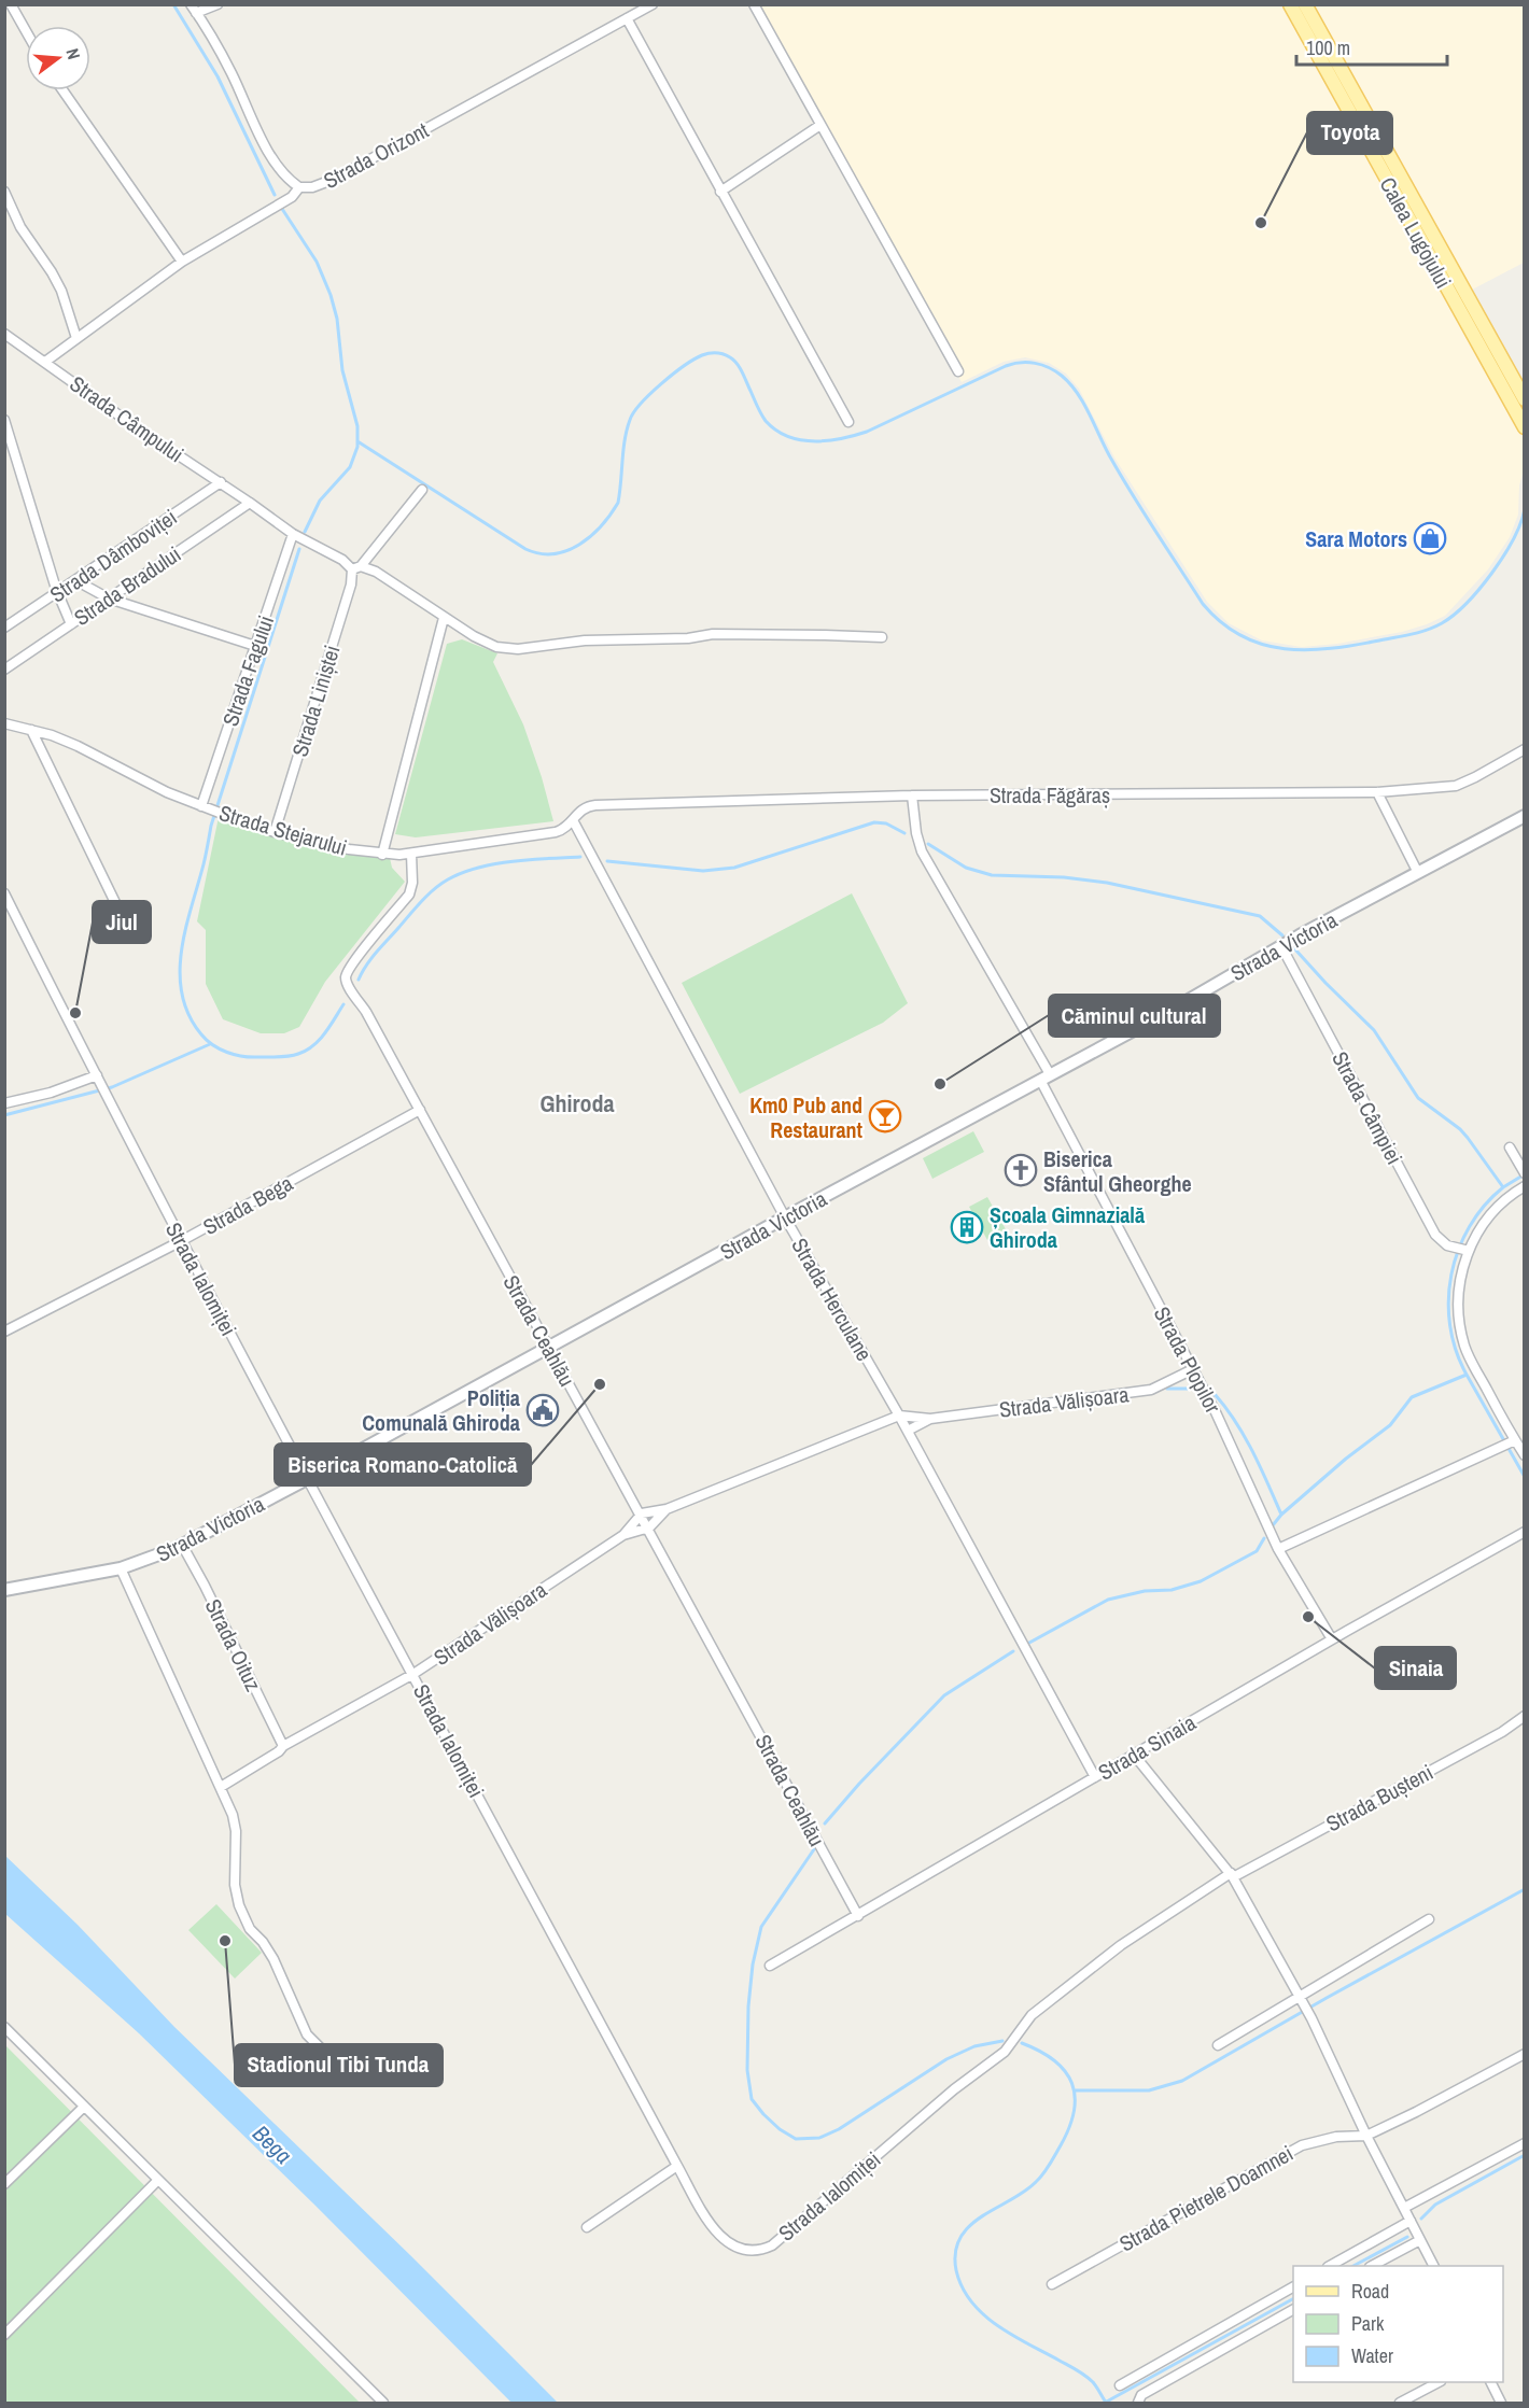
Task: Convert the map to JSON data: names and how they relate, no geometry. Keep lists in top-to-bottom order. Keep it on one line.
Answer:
{"streets":{"main road":["Calea Lugojului"],"street":["Strada Orizont","Strada Câmpului","Strada Dâmboviței","Strada Bradului","Strada Fagului","Strada Liniștei","Strada Făgăraș","Strada Stejarului","Strada Victoria","Strada Câmpiei","Strada Bega","Strada Ialomiței","Strada Herculane","Strada Ceahlău","Strada Plopilor","Strada Vălișoara","Strada Oituz","Strada Sinaia","Strada Bușteni","Strada Pietrele Doamnei"]},"crossings":[["Strada Orizont","Strada Câmpului"],["Strada Câmpului","Strada Dâmboviței"],["Strada Câmpului","Strada Bradului"],["Strada Câmpului","Strada Fagului"],["Strada Câmpului","Strada Liniștei"],["Strada Fagului","Strada Stejarului"],["Strada Liniștei","Strada Stejarului"],["Strada Făgăraș","Strada Stejarului"],["Strada Făgăraș","Strada Herculane"],["Strada Făgăraș","Strada Plopilor"],["Strada Stejarului","Strada Herculane"],["Strada Stejarului","Strada Ceahlău"],["Strada Victoria","Strada Câmpiei"],["Strada Victoria","Strada Ialomiței"],["Strada Victoria","Strada Herculane"],["Strada Victoria","Strada Ceahlău"],["Strada Victoria","Strada Plopilor"],["Strada Victoria","Strada Oituz"],["Strada Bega","Strada Ialomiței"],["Strada Bega","Strada Ceahlău"],["Strada Ialomiței","Strada Vălișoara"],["Strada Ialomiței","Strada Bușteni"],["Strada Herculane","Strada Vălișoara"],["Strada Herculane","Strada Sinaia"],["Strada Ceahlău","Strada Vălișoara"],["Strada Ceahlău","Strada Sinaia"],["Strada Plopilor","Strada Vălișoara"],["Strada Plopilor","Strada Sinaia"],["Strada Vălișoara","Strada Oituz"]],"districts":["Ghiroda"],"water":["Bega"],"places":{"other":["Toyota","Jiul","Căminul cultural","Biserica Romano-Catolică","Sinaia","Stadionul Tibi Tunda"],"shop":["Sara Motors"],"bar":["Km0 Pub and Restaurant"],"church":["Biserica Sfântul Gheorghe"],"building":["Școala Gimnazială Ghiroda"],"public building":["Poliția Comunală Ghiroda"]},"legend":["Road","Park","Water"],"scale_bar":"100 m","north":"right"}
